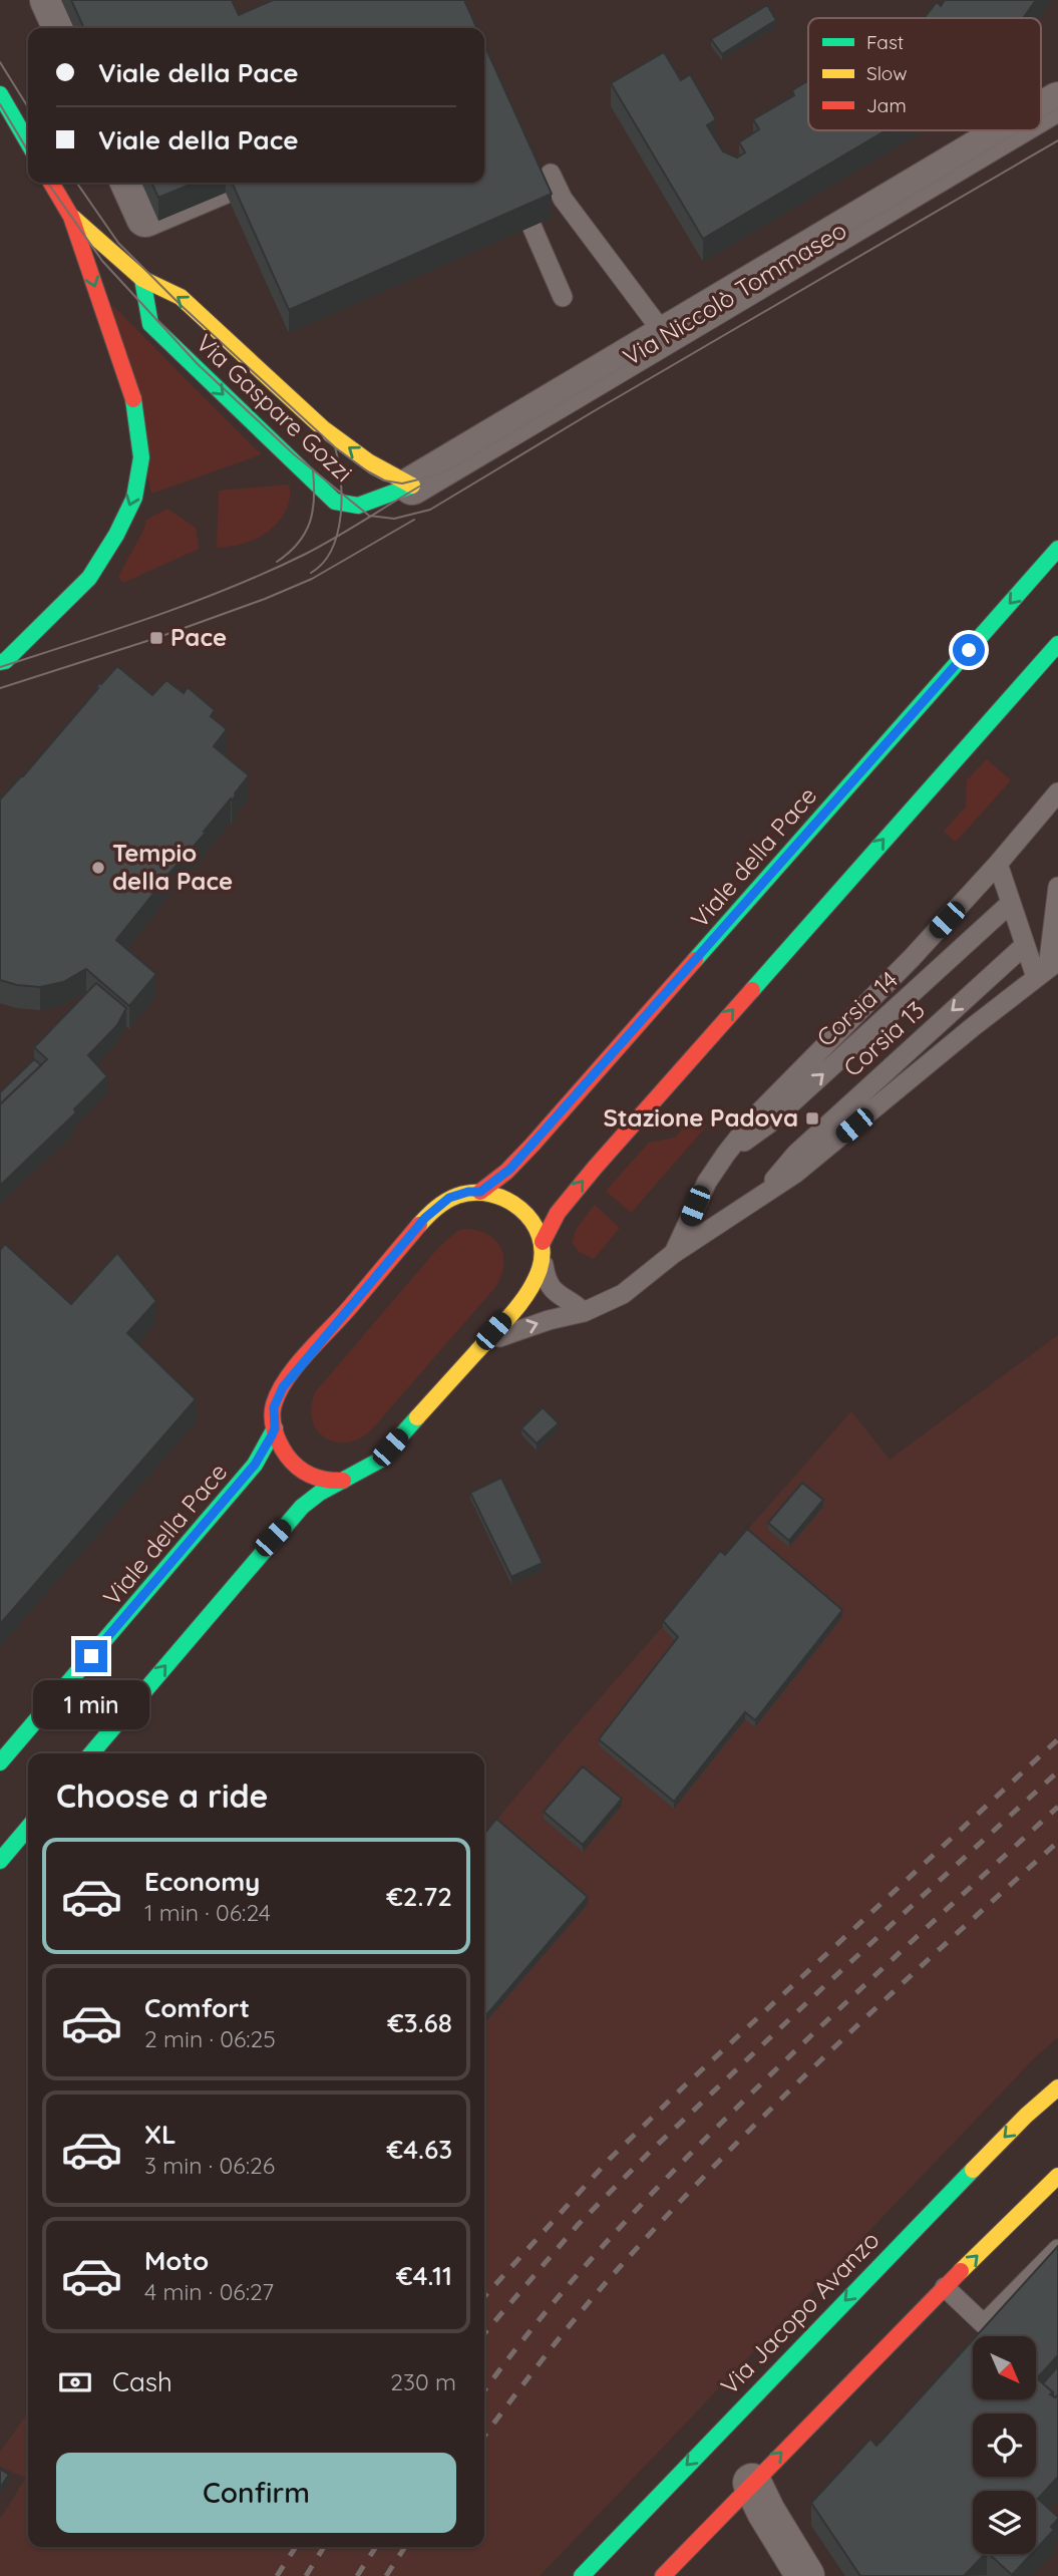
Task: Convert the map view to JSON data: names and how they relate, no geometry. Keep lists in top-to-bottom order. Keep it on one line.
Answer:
{"streets":{"street":["Via Niccolò Tommaseo","Via Gaspare Gozzi","Viale della Pace","Via Jacopo Avanzo"],"lane":["Corsia 14","Corsia 13"]},"crossings":[["Via Niccolò Tommaseo","Via Gaspare Gozzi"]],"places":{"transit":["Pace","Stazione Padova"],"other":["Tempio della Pace"]},"legend":["Fast","Slow","Jam"],"north":"bottom right","page":{"banner":["Viale della Pace","Viale della Pace"],"bubble":"1 min","heading":"Choose a ride","list":[{"name":"Economy","note":"1 min · 06:24","value":"€2.72"},{"name":"Comfort","note":"2 min · 06:25","value":"€3.68"},{"name":"XL","note":"3 min · 06:26","value":"€4.63"},{"name":"Moto","note":"4 min · 06:27","value":"€4.11"}],"pay":["Cash","230 m"],"buttons":"Confirm"}}
